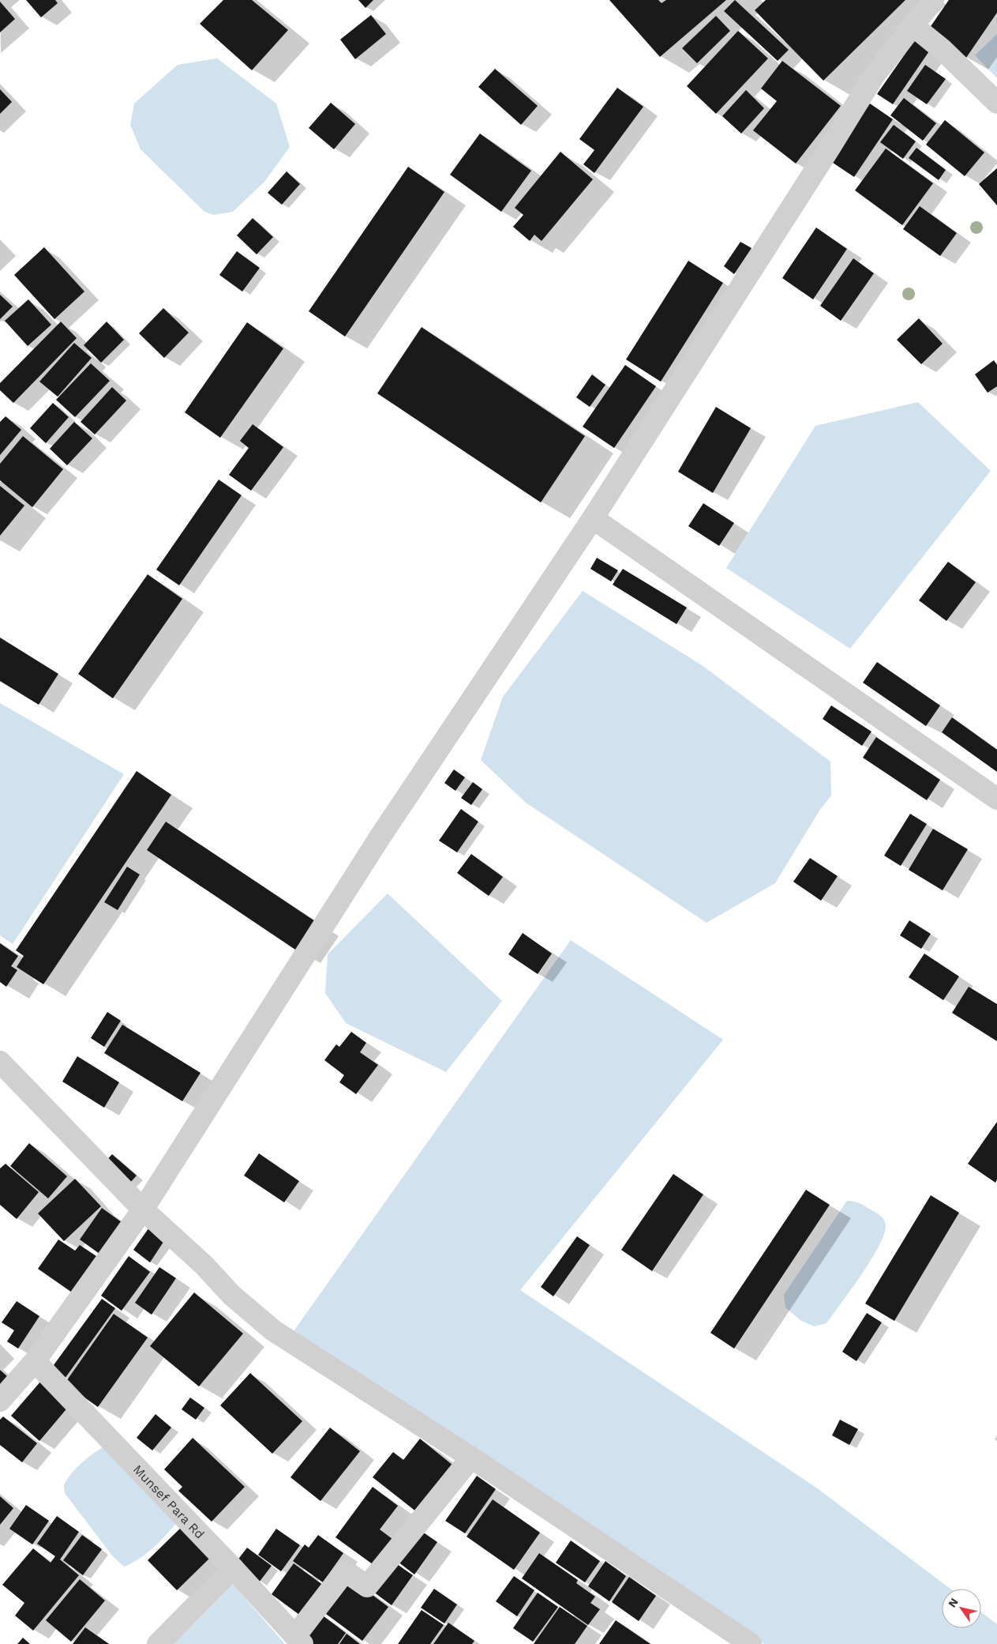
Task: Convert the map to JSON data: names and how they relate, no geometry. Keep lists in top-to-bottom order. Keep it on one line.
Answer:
{"streets":{"street":["Munsef Para Rd"]},"north":"top left"}
